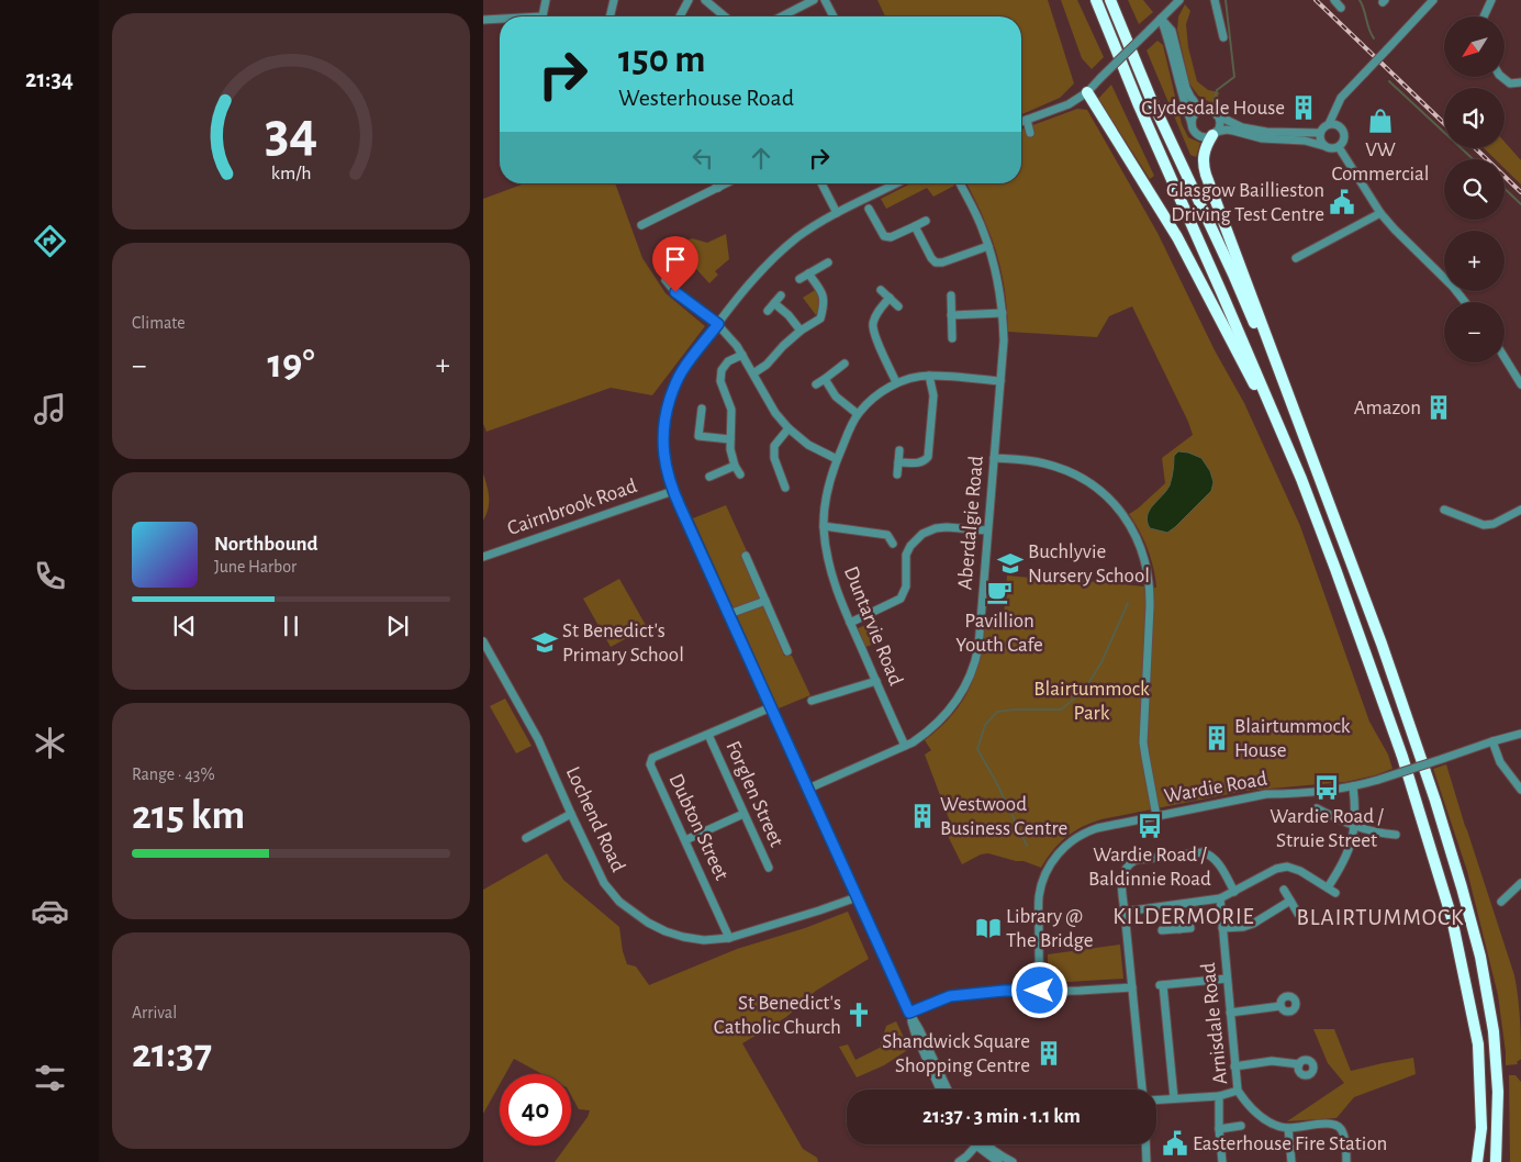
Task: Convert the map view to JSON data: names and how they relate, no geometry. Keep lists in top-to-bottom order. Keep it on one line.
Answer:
{"streets":{"street":["Cairnbrook Road","Aberdalgie Road","Duntarvie Road","Wardie Road","Forglen Street","Lochend Road","Dubton Street","Arnisdale Road"]},"crossings":[["Aberdalgie Road","Duntarvie Road"],["Forglen Street","Dubton Street"],["Lochend Road","Dubton Street"]],"districts":["KILDERMORIE","BLAIRTUMMOCK"],"parks":["Blairtummock Park"],"places":{"building":["Clydesdale House","Amazon","Blairtummock House","Westwood Business Centre","Shandwick Square Shopping Centre"],"shop":["VW Commercial"],"public building":["Glasgow Baillieston Driving Test Centre","Easterhouse Fire Station"],"school or university":["Buchlyvie Nursery School","St Benedict's Primary School"],"cafe":["Pavillion Youth Cafe"],"bus stop":["Wardie Road / Struie Street","Wardie Road / Baldinnie Road"],"library":["Library @ The Bridge"],"church":["St Benedict's Catholic Church"]},"north":"bottom left","page":{"tabs":"21:34","map_buttons":["+","−"],"turn":["150 m","Westerhouse Road"],"tile":["Climate",["Range · 43%","215 km"],["Arrival","21:37"]],"heat":["−","19°","+"],"song":["Northbound","June Harbor"],"limit":"40","trip":"21:37 · 3 min · 1.1 km","gauge":["34","km/h"]}}
